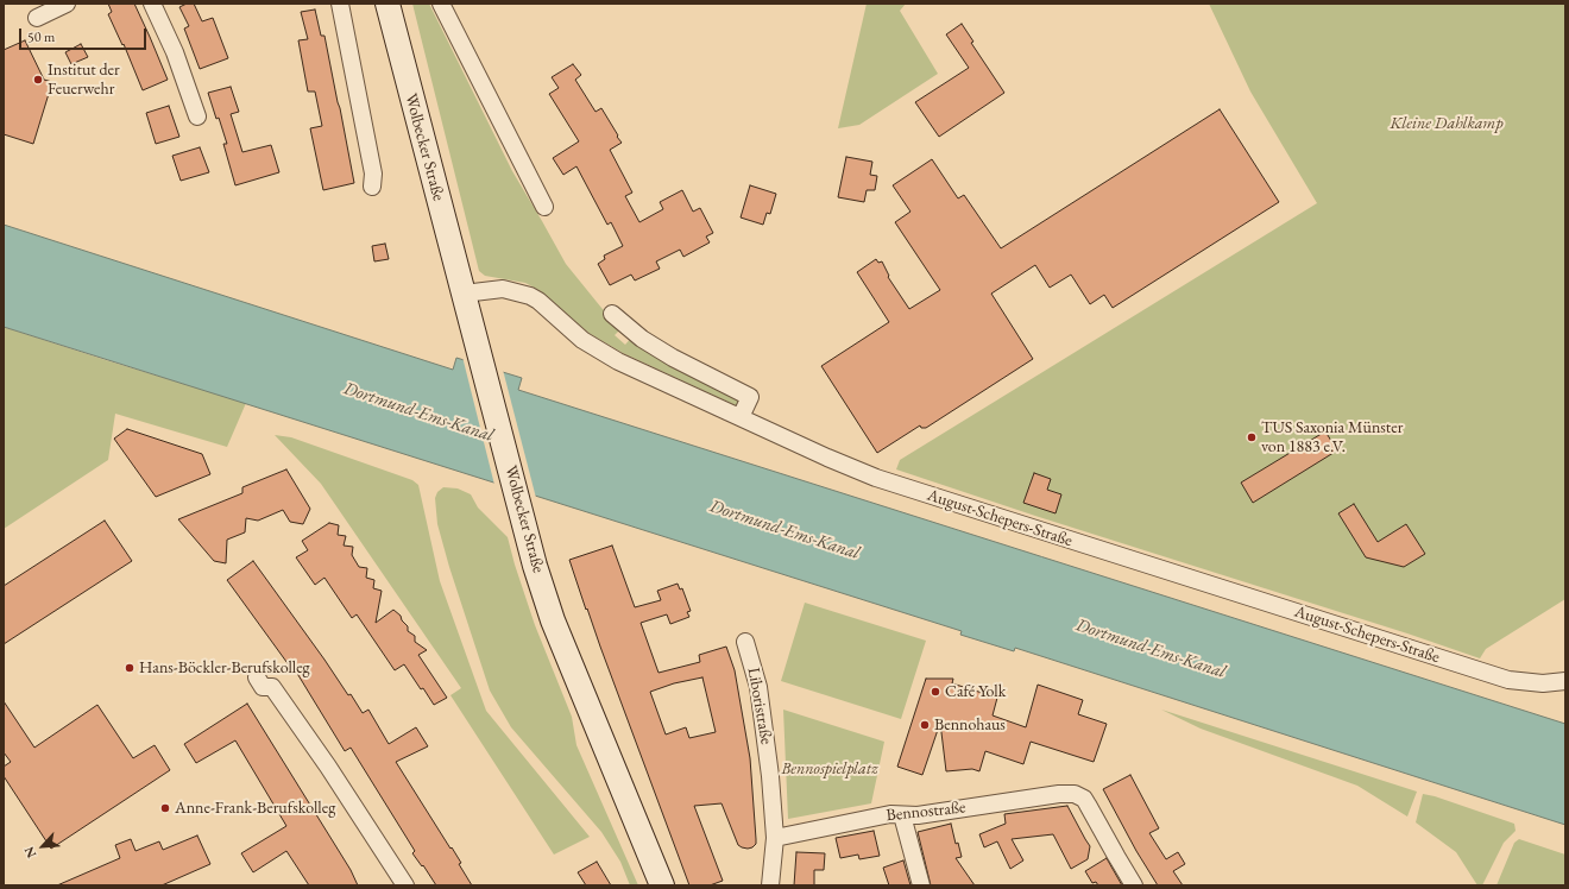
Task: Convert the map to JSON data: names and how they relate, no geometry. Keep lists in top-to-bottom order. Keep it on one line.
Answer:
{"streets":{"main road":["Wolbecker Straße"],"street":["August-Schepers-Straße","Liboristraße","Bennostraße"]},"crossings":[["Wolbecker Straße","August-Schepers-Straße"],["Liboristraße","Bennostraße"]],"water":["Dortmund-Ems-Kanal"],"parks":["Kleine Dahlkamp","Bennospielplatz"],"places":["Institut der Feuerwehr","TUS Saxonia Münster von 1883 e.V.","Hans-Böckler-Berufskolleg","Café Yolk","Bennohaus","Anne-Frank-Berufskolleg"],"scale_bar":"50 m","north":"bottom left"}
